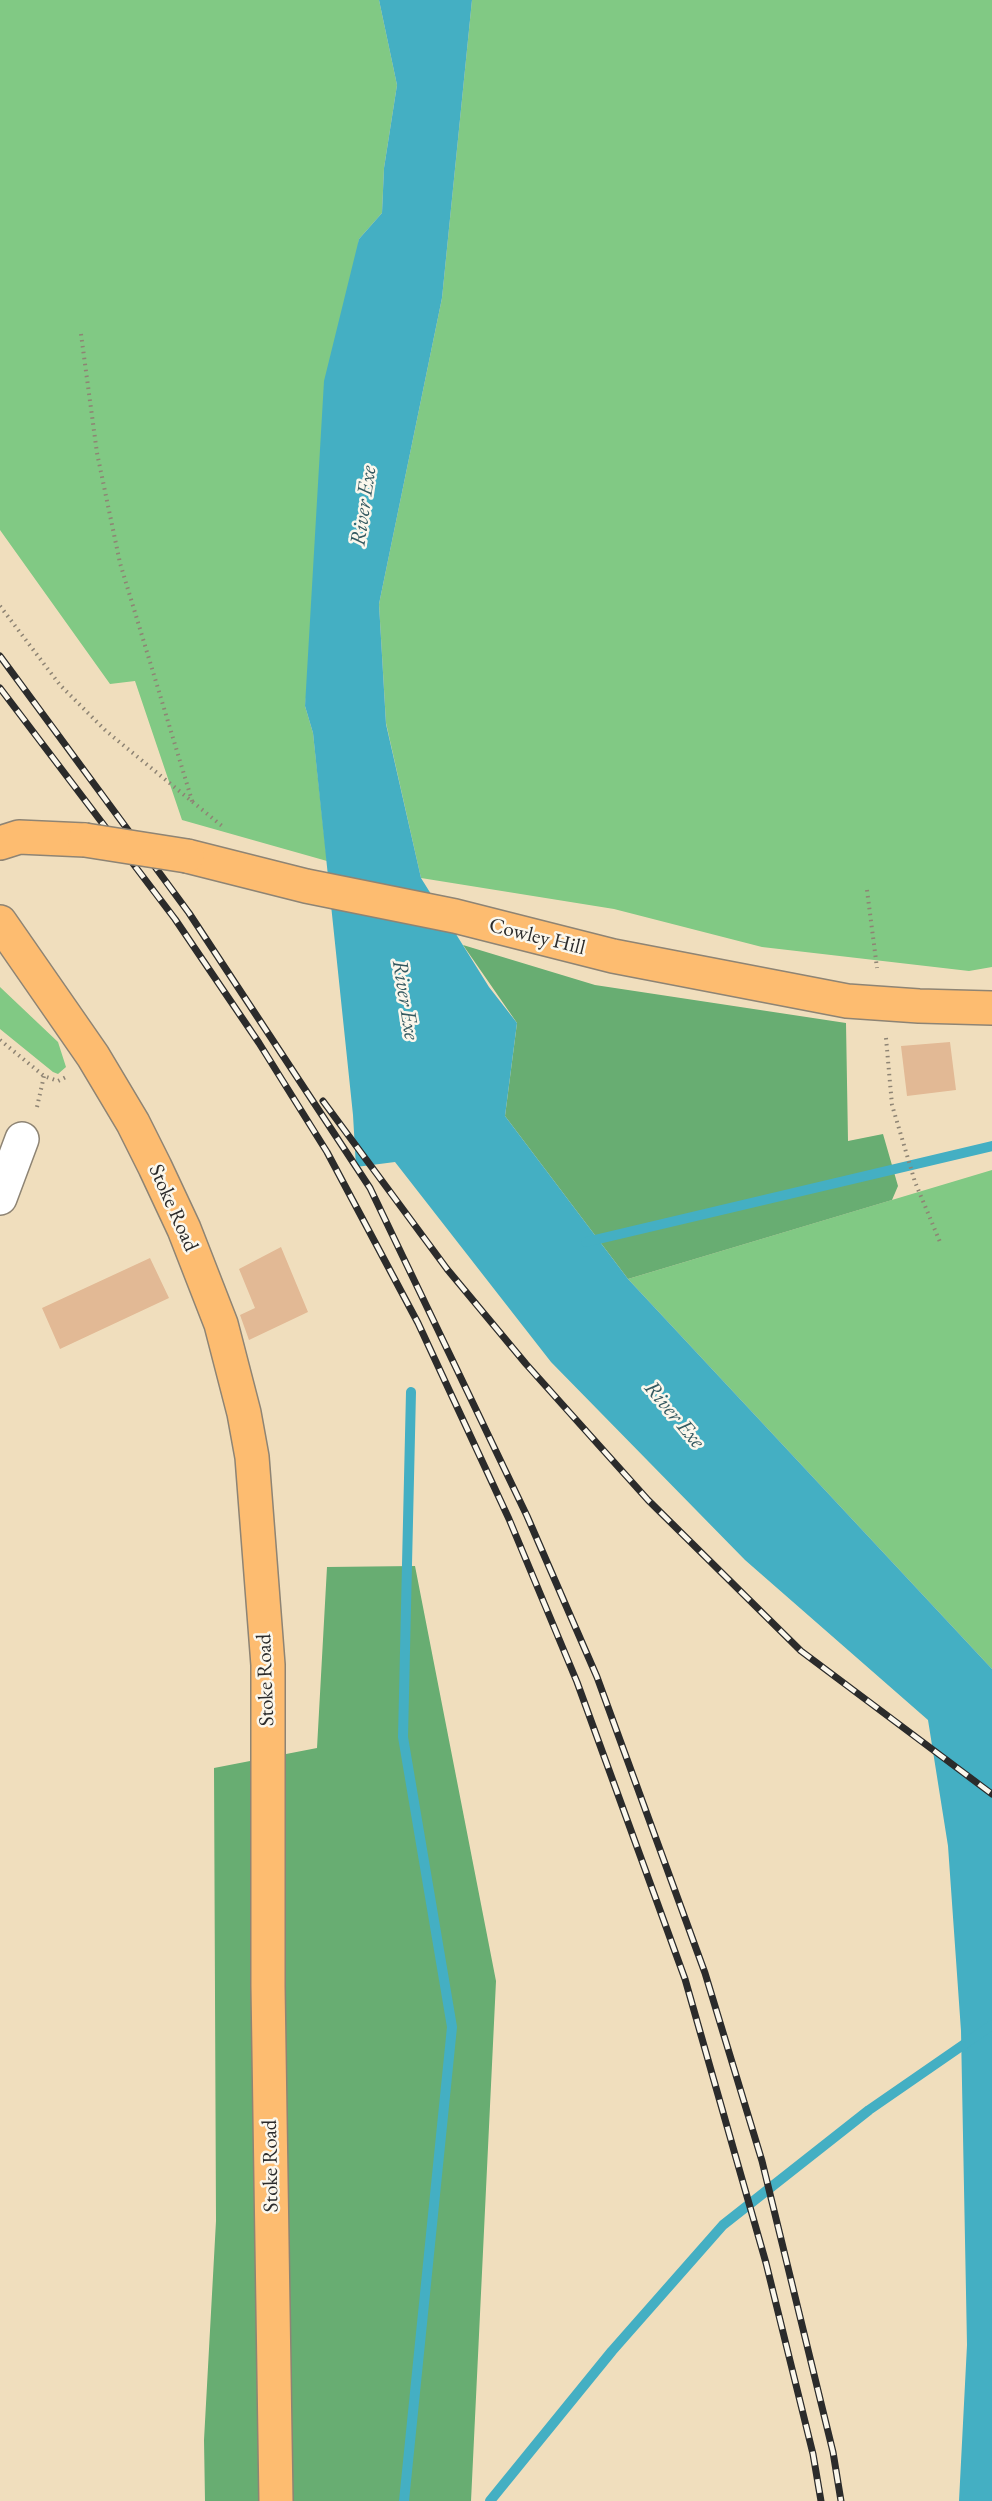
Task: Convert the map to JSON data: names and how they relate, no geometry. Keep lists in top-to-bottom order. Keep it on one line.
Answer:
{"streets":{"main road":["Cowley Hill","Stoke Road"]},"water":["River Exe"]}
